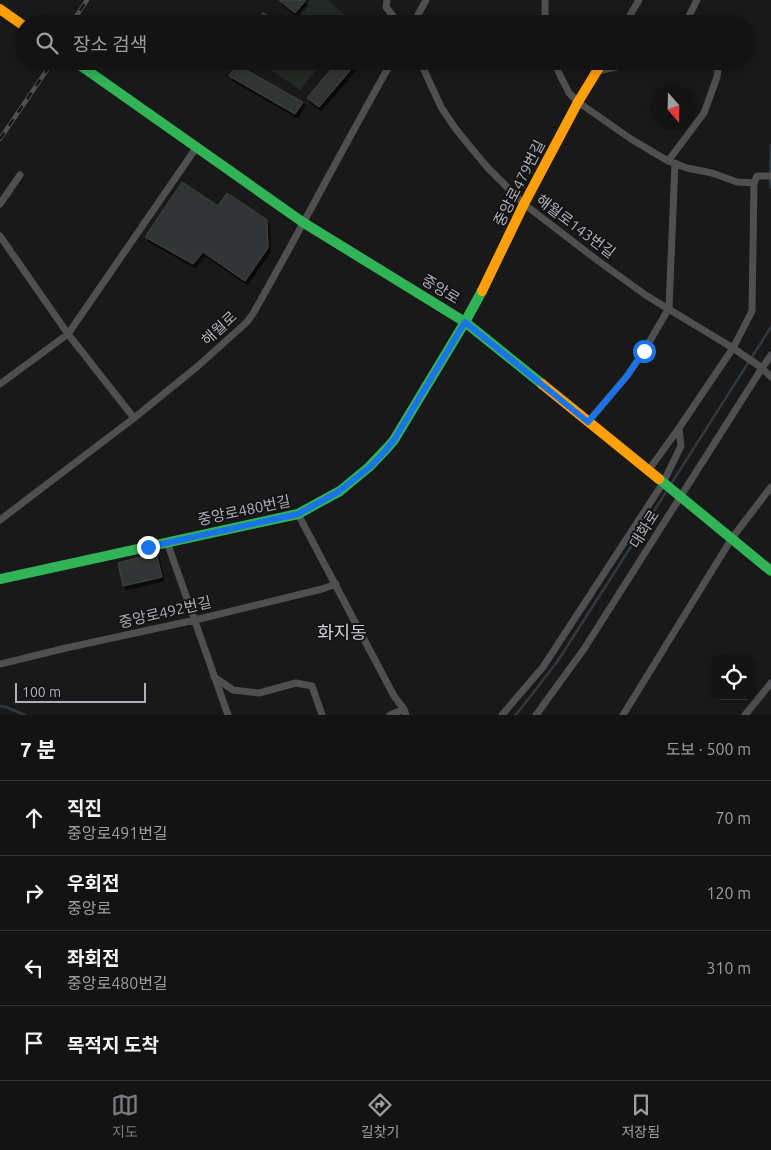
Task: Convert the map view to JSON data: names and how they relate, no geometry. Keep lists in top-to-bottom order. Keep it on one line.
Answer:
{"streets":{"main road":["중앙로479번길","중앙로","중앙로480번길"],"street":["해월로143번길","해월로","대화로","중앙로492번길"]},"crossings":[["중앙로479번길","해월로143번길"],["중앙로479번길","중앙로"],["중앙로479번길","중앙로480번길"],["해월로143번길","대화로"],["중앙로","해월로"],["중앙로","중앙로480번길"],["중앙로","대화로"]],"districts":["화지동"],"scale_bar":"100 m","north":"bottom","page":{"search":"장소 검색","scale":"100 m","heading":["7 분","도보 · 500 m"],"list":[["직진","중앙로491번길","70 m"],["우회전","중앙로","120 m"],["좌회전","중앙로480번길","310 m"],"목적지 도착"],"nav":["지도","길찾기","저장됨"]}}
